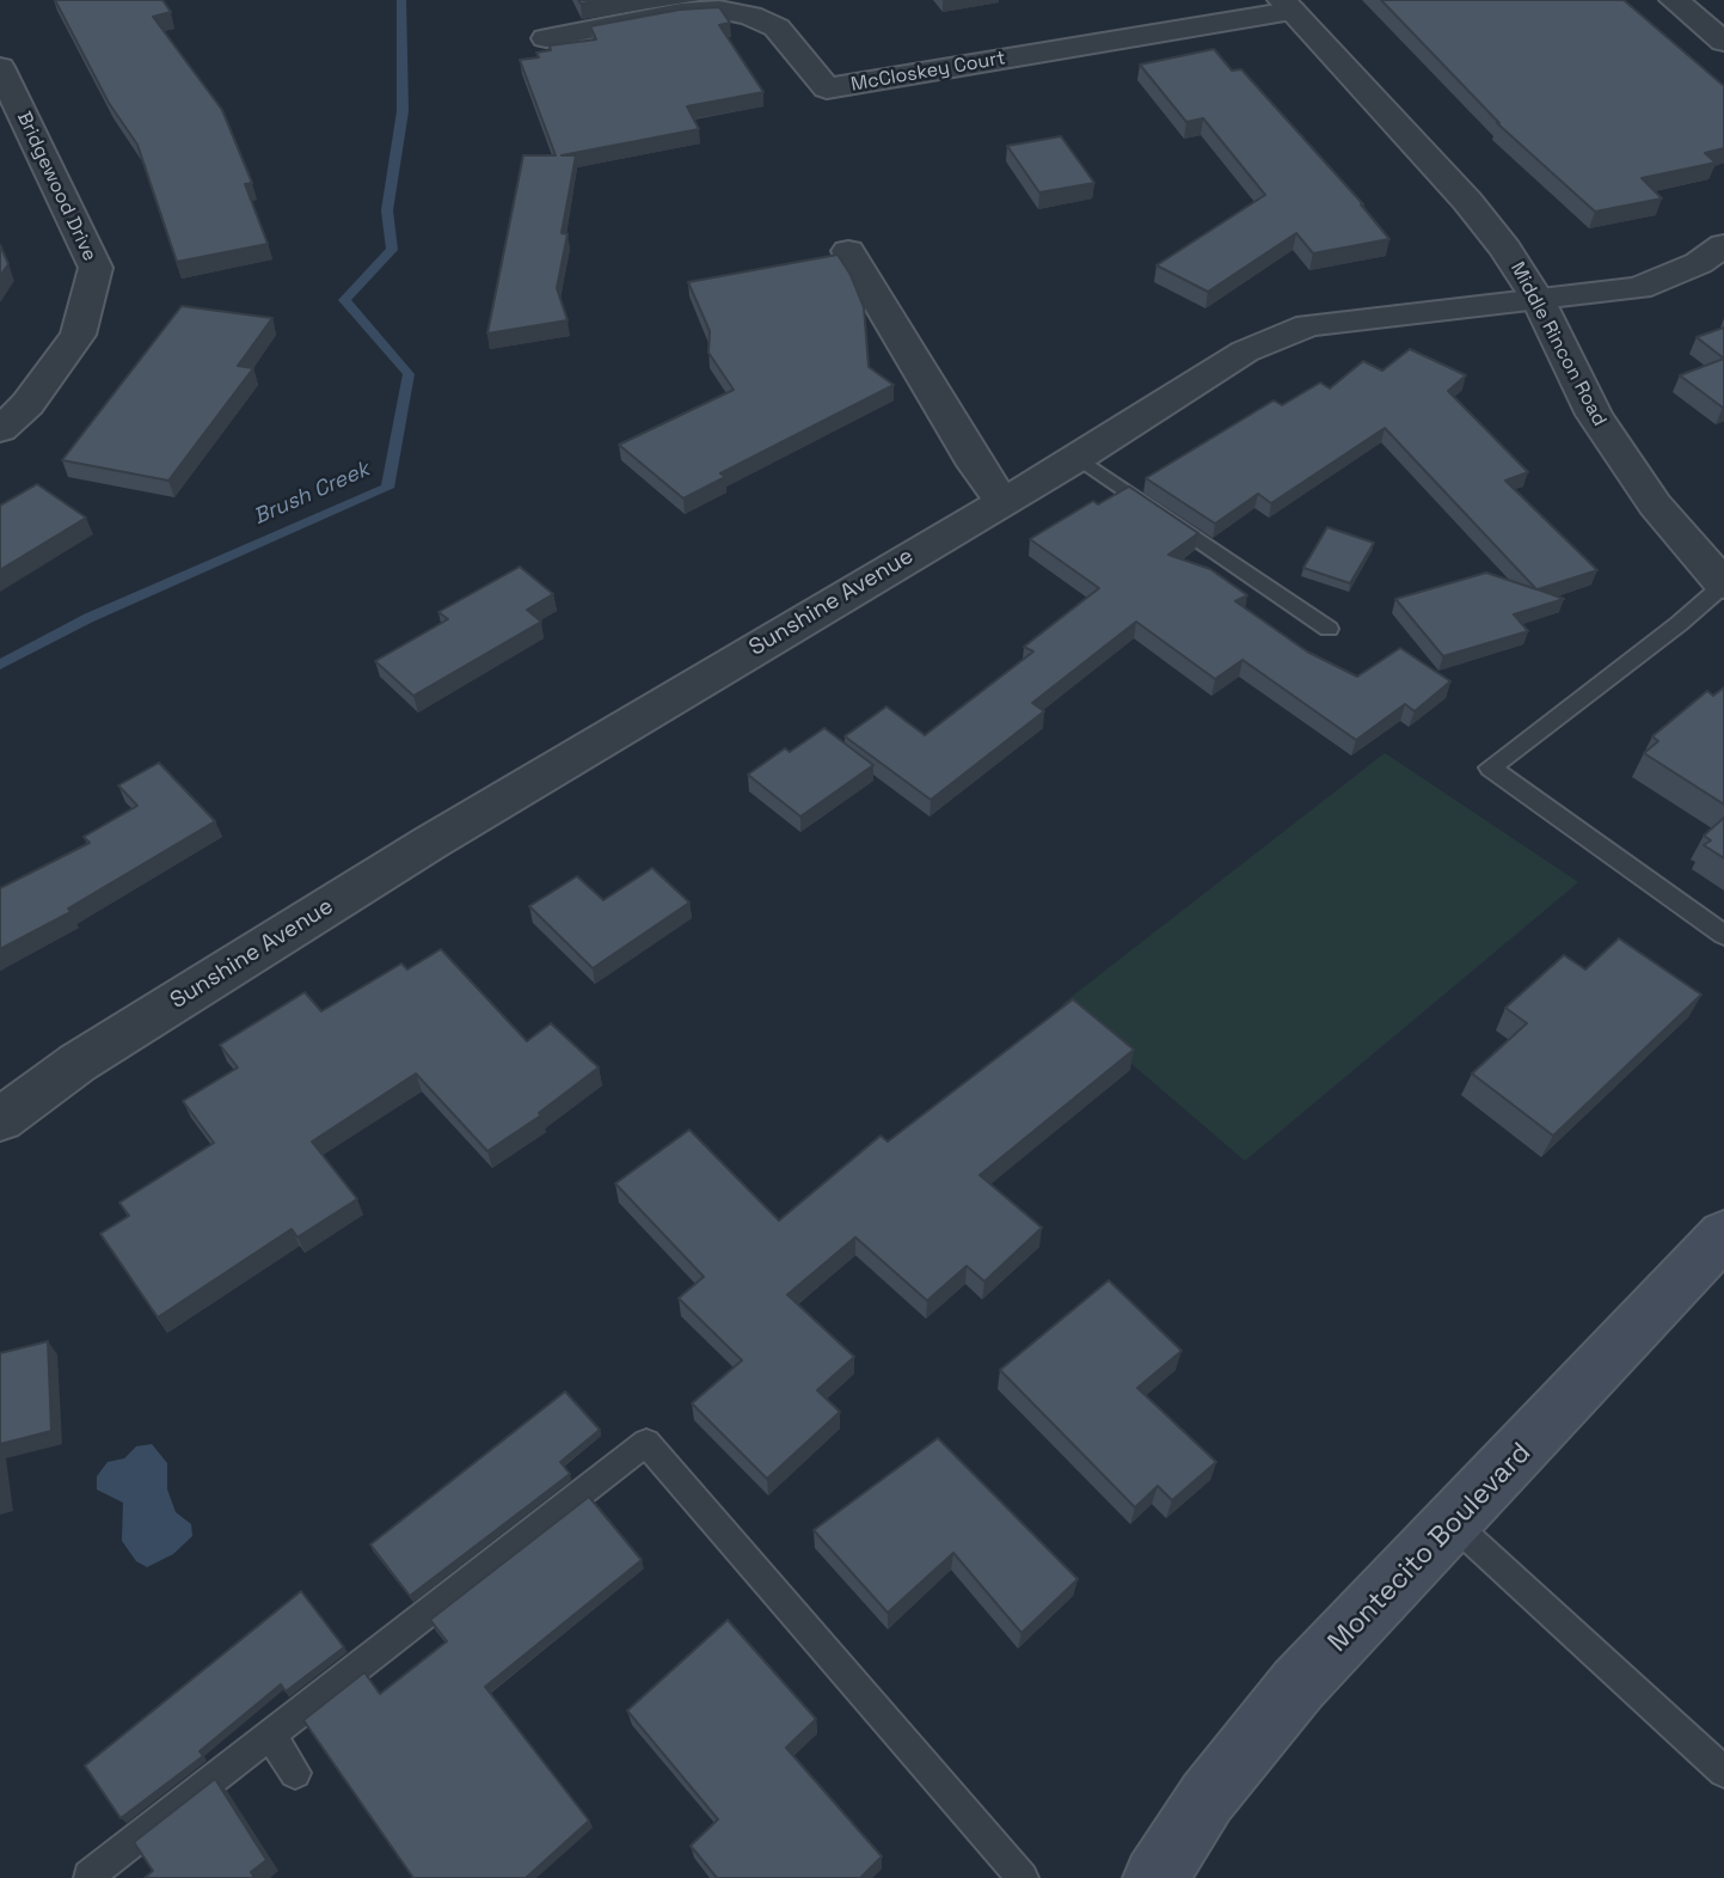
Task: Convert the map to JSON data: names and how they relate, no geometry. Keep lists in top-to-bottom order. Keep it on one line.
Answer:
{"streets":{"main road":["Montecito Boulevard"],"street":["McCloskey Court","Bridgewood Drive","Middle Rincon Road","Sunshine Avenue"]},"crossings":[["McCloskey Court","Middle Rincon Road"],["Middle Rincon Road","Sunshine Avenue"]],"water":["Brush Creek"]}
